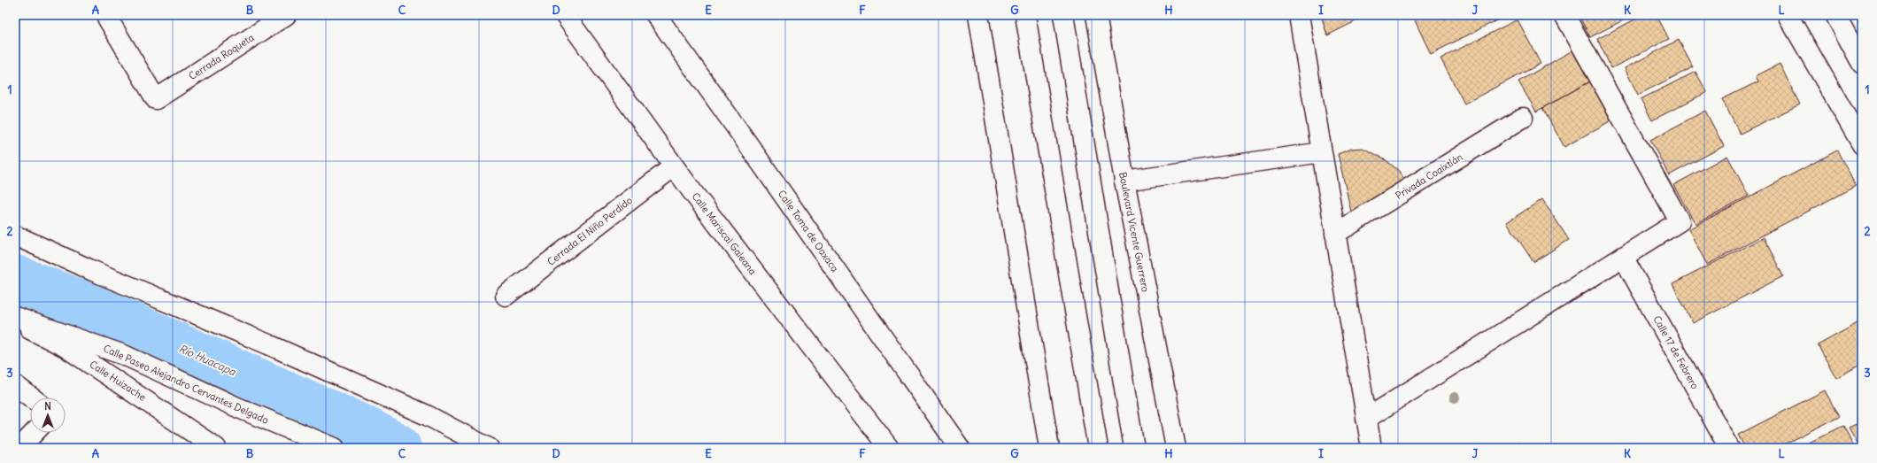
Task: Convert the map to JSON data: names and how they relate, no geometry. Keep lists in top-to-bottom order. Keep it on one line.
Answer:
{"streets":{"main road":["Cerrada Roqueta","Privada Coaixtlán","Cerrada El Niño Perdido","Calle Toma de Oaxaca","Boulevard Vicente Guerrero","Calle Mariscal Galeana","Calle 17 de Febrero","Calle Huizache","Calle Paseo Alejandro Cervantes Delgado"]},"crossings":[["Cerrada El Niño Perdido","Calle Mariscal Galeana"]],"water":["Río Huacapa"],"north":"top","grid":{"columns":["A","B","C","D","E","F","G","H","I","J","K","L"],"rows":["1","2","3"]}}
